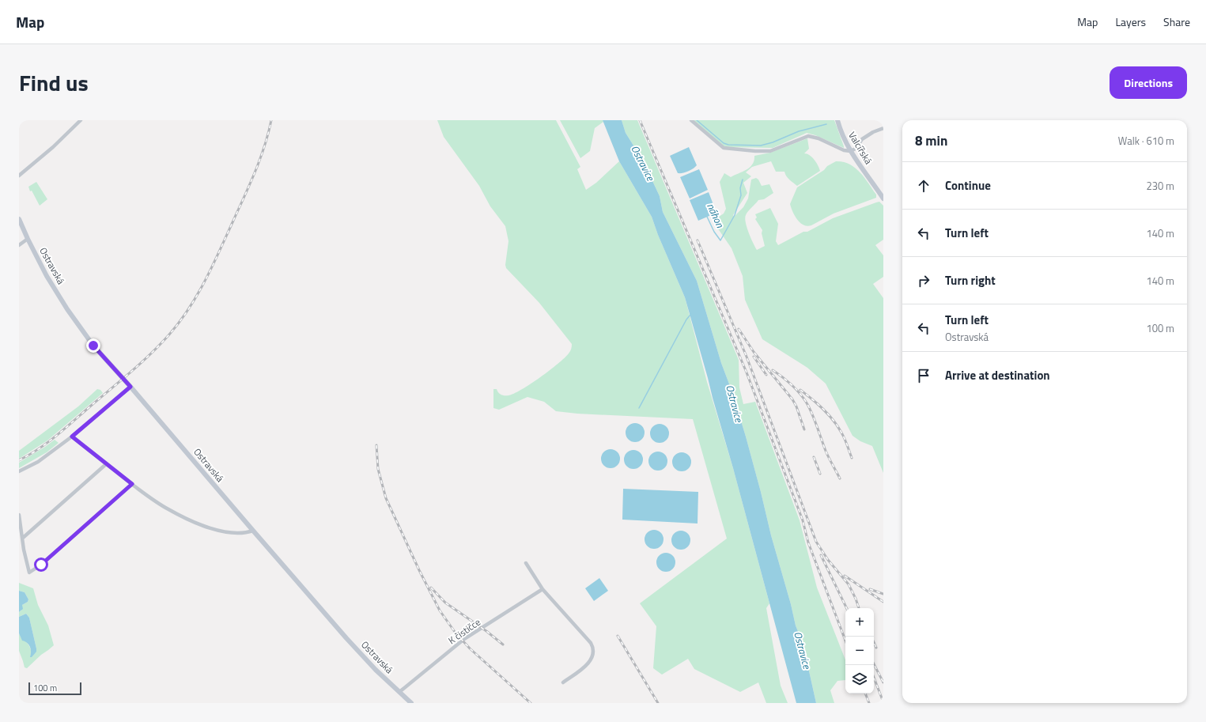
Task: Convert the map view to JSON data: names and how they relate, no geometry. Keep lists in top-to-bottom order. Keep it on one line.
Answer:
{"streets":{"street":["Valcířská","Ostravská","K čističce"]},"crossings":[["Ostravská","K čističce"]],"water":["Ostravice","náhon"],"scale_bar":"100 m","page":{"header":"Map","nav":["Map","Layers","Share"],"title":"Find us","buttons":"Directions","heading":["8 min","Walk · 610 m"],"list":[["Continue","230 m"],["Turn left","140 m"],["Turn right","140 m"],["Turn left","Ostravská","100 m"],"Arrive at destination"],"map_buttons":["+","−"],"scale":"100 m"}}
